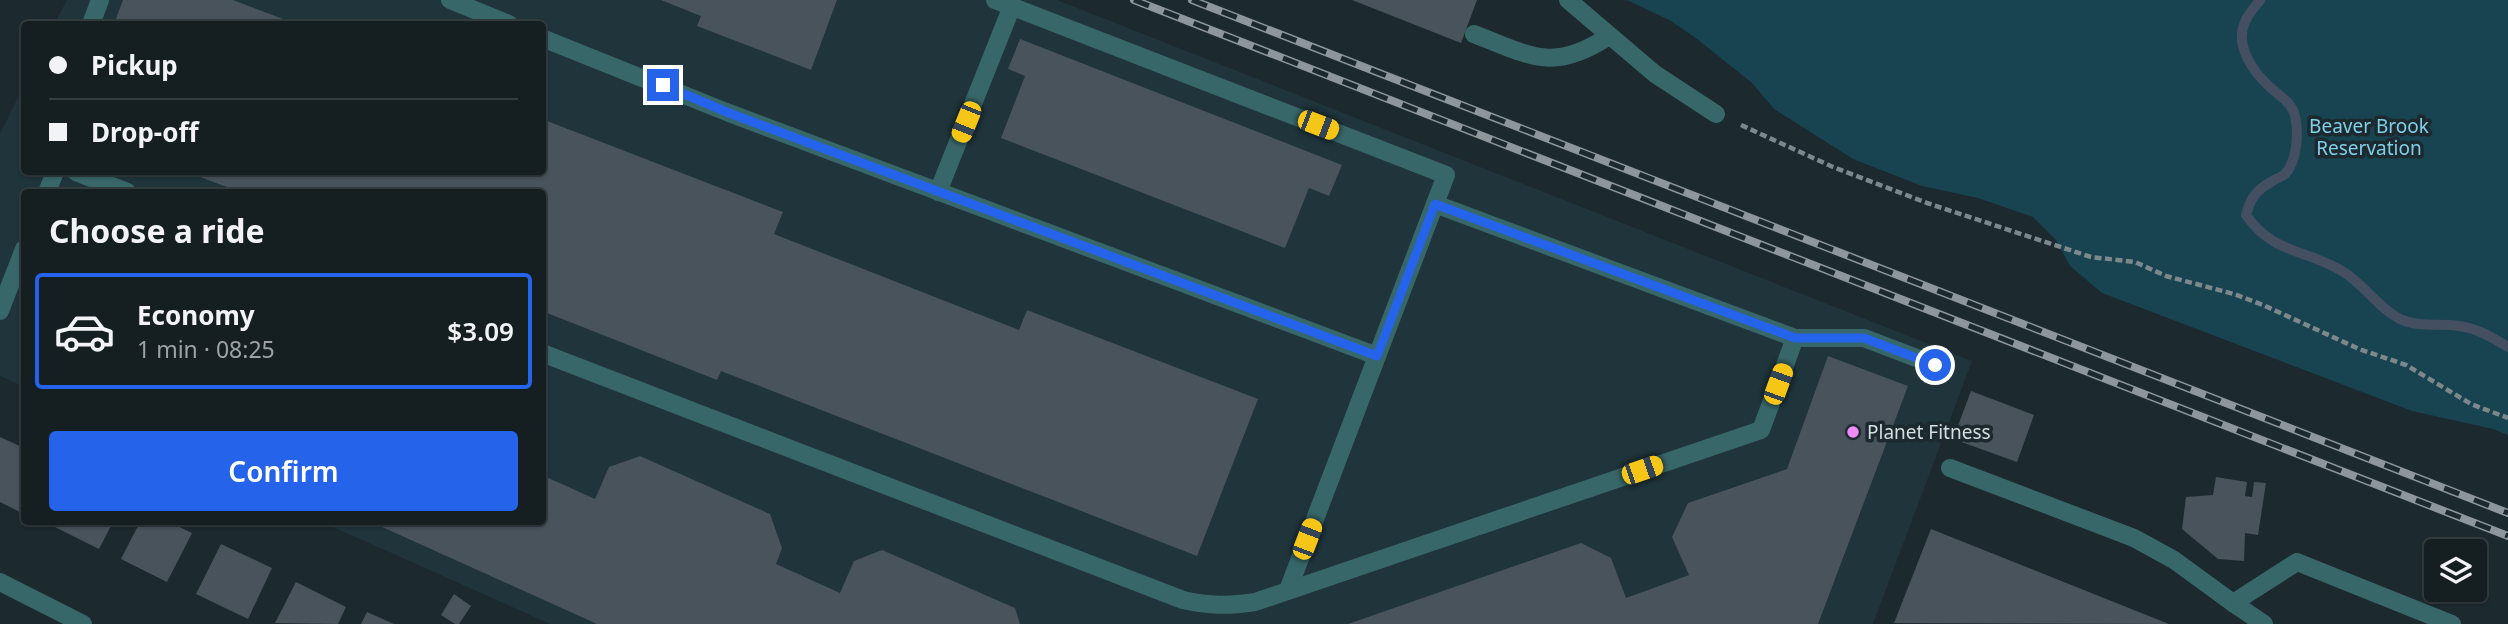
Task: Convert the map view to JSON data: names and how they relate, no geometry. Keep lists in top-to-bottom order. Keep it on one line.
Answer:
{"parks":["Beaver Brook Reservation"],"places":["Planet Fitness"],"page":{"banner":["Pickup","Drop-off"],"heading":"Choose a ride","list":[{"name":"Economy","note":"1 min · 08:25","value":"$3.09"}],"buttons":"Confirm"}}
